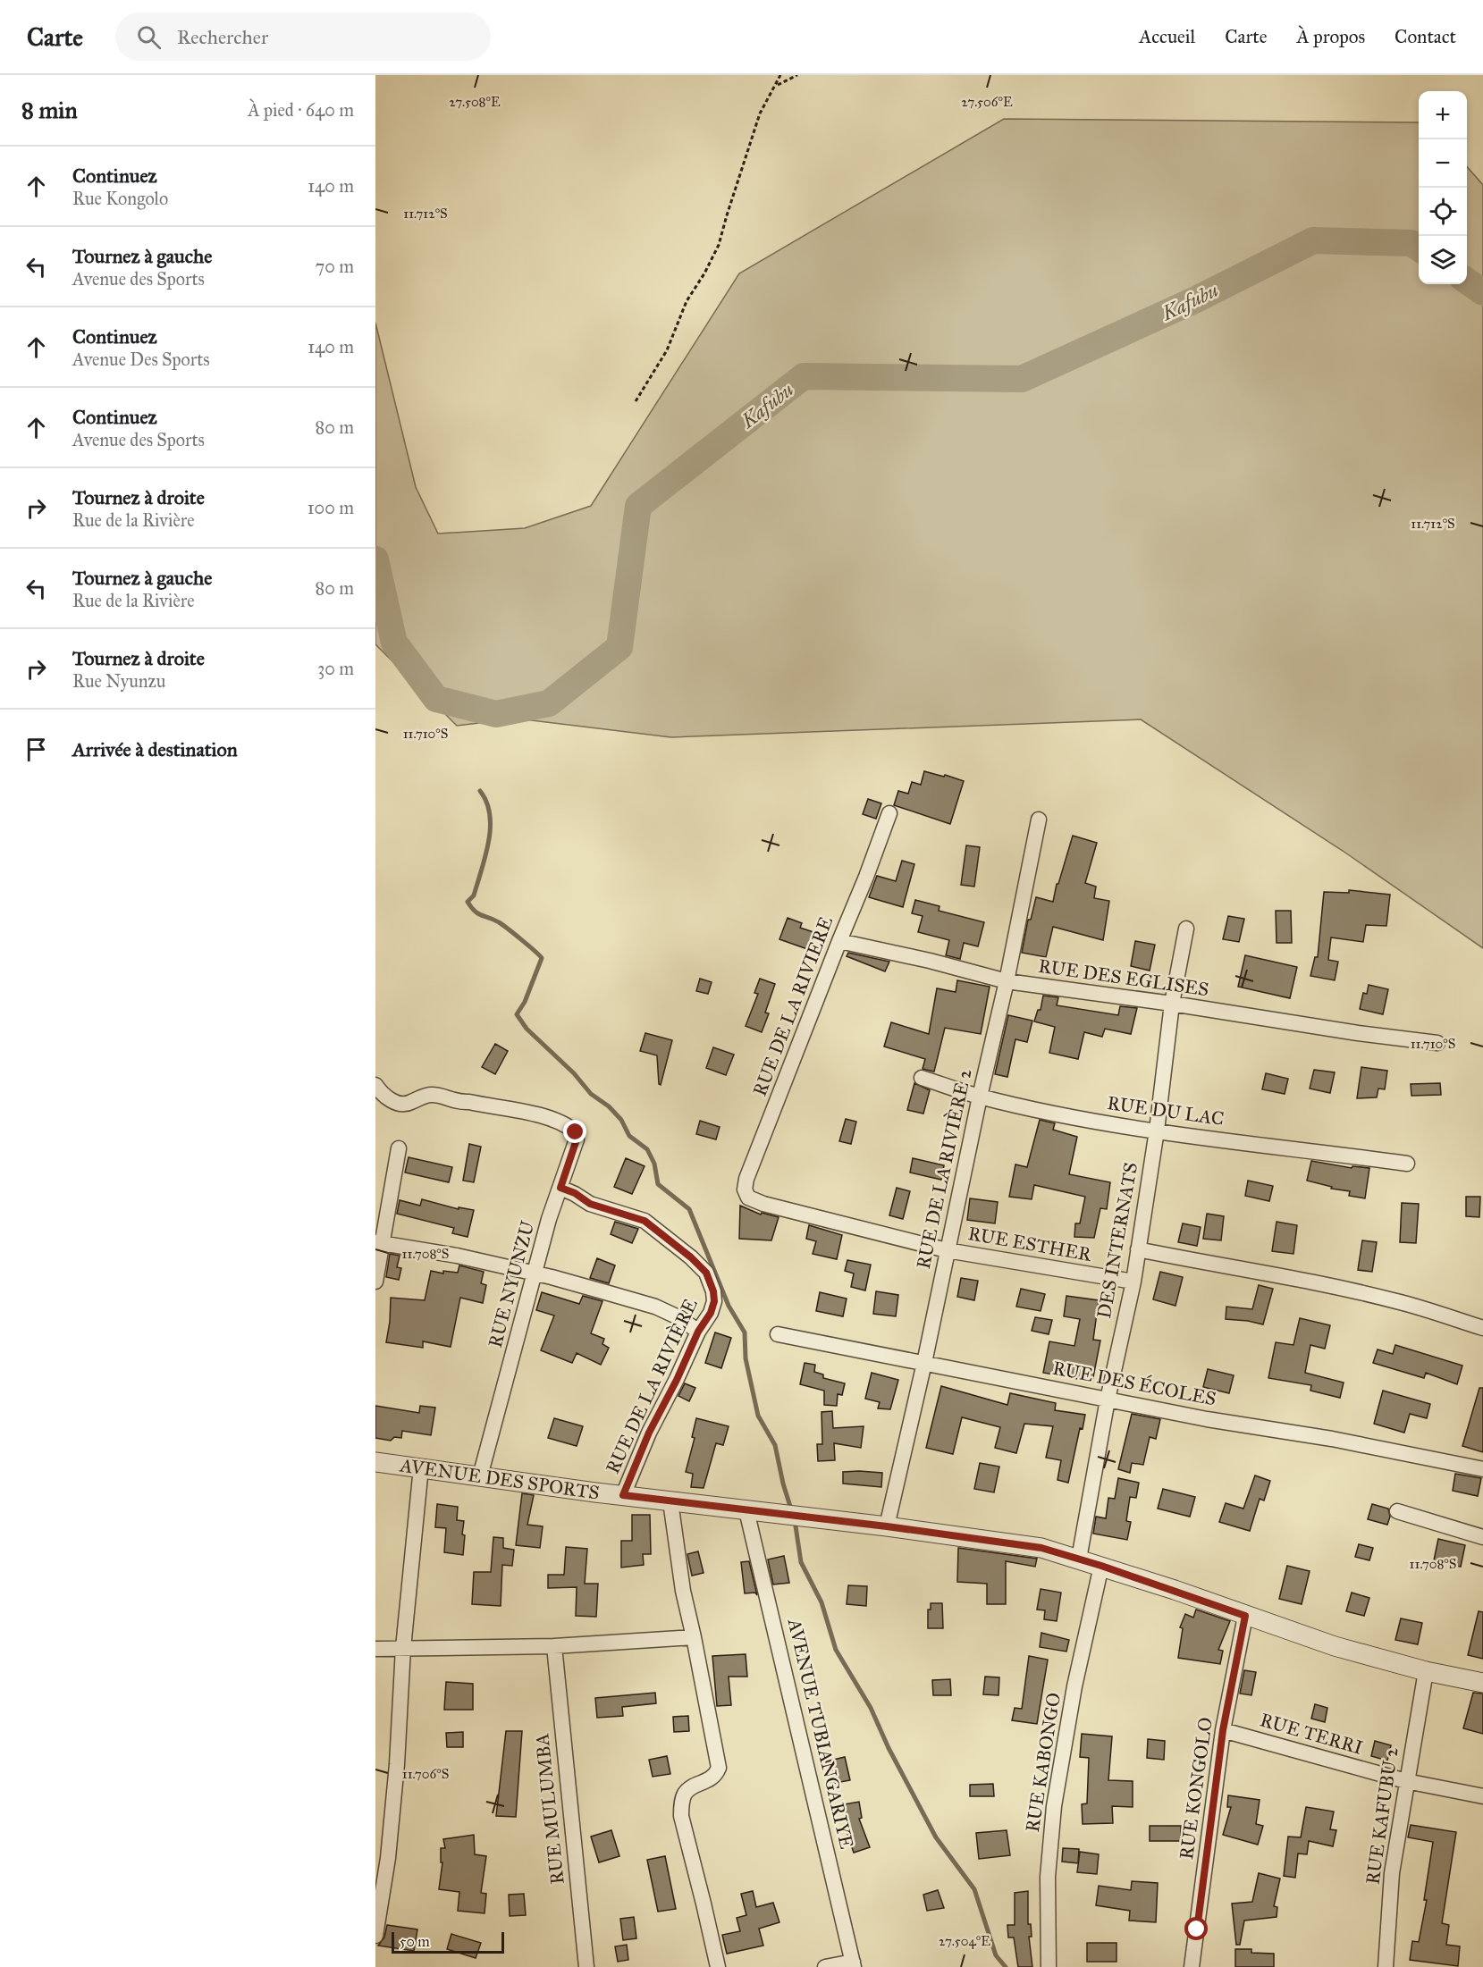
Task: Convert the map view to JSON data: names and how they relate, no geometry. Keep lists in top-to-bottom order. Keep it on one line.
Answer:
{"streets":{"street":["RUE DES EGLISES","RUE DE LA RIVIERE","RUE DU LAC","RUE DE LA RIVIÈRE 2","DES INTERNATS","RUE ESTHER","RUE NYUNZU","RUE DES ÉCOLES","RUE DE LA RIVIÈRE","AVENUE DES SPORTS","AVENUE TUBIANGARIYE","RUE TERRI","RUE KABONGO","RUE KONGOLO","RUE MULUMBA","RUE KAFUBU 2"]},"crossings":[["RUE DES EGLISES","RUE DE LA RIVIERE"],["RUE DES EGLISES","RUE DE LA RIVIÈRE 2"],["RUE DES EGLISES","DES INTERNATS"],["RUE DE LA RIVIERE","RUE ESTHER"],["RUE DU LAC","RUE DE LA RIVIÈRE 2"],["RUE DU LAC","DES INTERNATS"],["RUE DE LA RIVIÈRE 2","RUE ESTHER"],["RUE DE LA RIVIÈRE 2","RUE DES ÉCOLES"],["RUE DE LA RIVIÈRE 2","AVENUE DES SPORTS"],["DES INTERNATS","RUE ESTHER"],["DES INTERNATS","RUE DES ÉCOLES"],["RUE NYUNZU","RUE DE LA RIVIÈRE"],["RUE NYUNZU","AVENUE DES SPORTS"],["RUE DE LA RIVIÈRE","AVENUE DES SPORTS"],["AVENUE DES SPORTS","AVENUE TUBIANGARIYE"],["RUE TERRI","RUE KONGOLO"],["RUE TERRI","RUE KAFUBU 2"]],"water":["Kafubu"],"scale_bar":"50 m","page":{"header":"Carte","search":"Rechercher","nav":["Accueil","Carte","À propos","Contact"],"heading":["8 min","À pied · 640 m"],"map_buttons":["+","−"],"list":[["Continuez","Rue Kongolo","140 m"],["Tournez à gauche","Avenue des Sports","70 m"],["Continuez","Avenue Des Sports","140 m"],["Continuez","Avenue des Sports","80 m"],["Tournez à droite","Rue de la Rivière","100 m"],["Tournez à gauche","Rue de la Rivière","80 m"],["Tournez à droite","Rue Nyunzu","30 m"],"Arrivée à destination"],"scale":"50 m"},"coordinates":["27.508°E","27.506°E","11.712°S","11.710°S","11.708°S","11.706°S","27.504°E"]}
